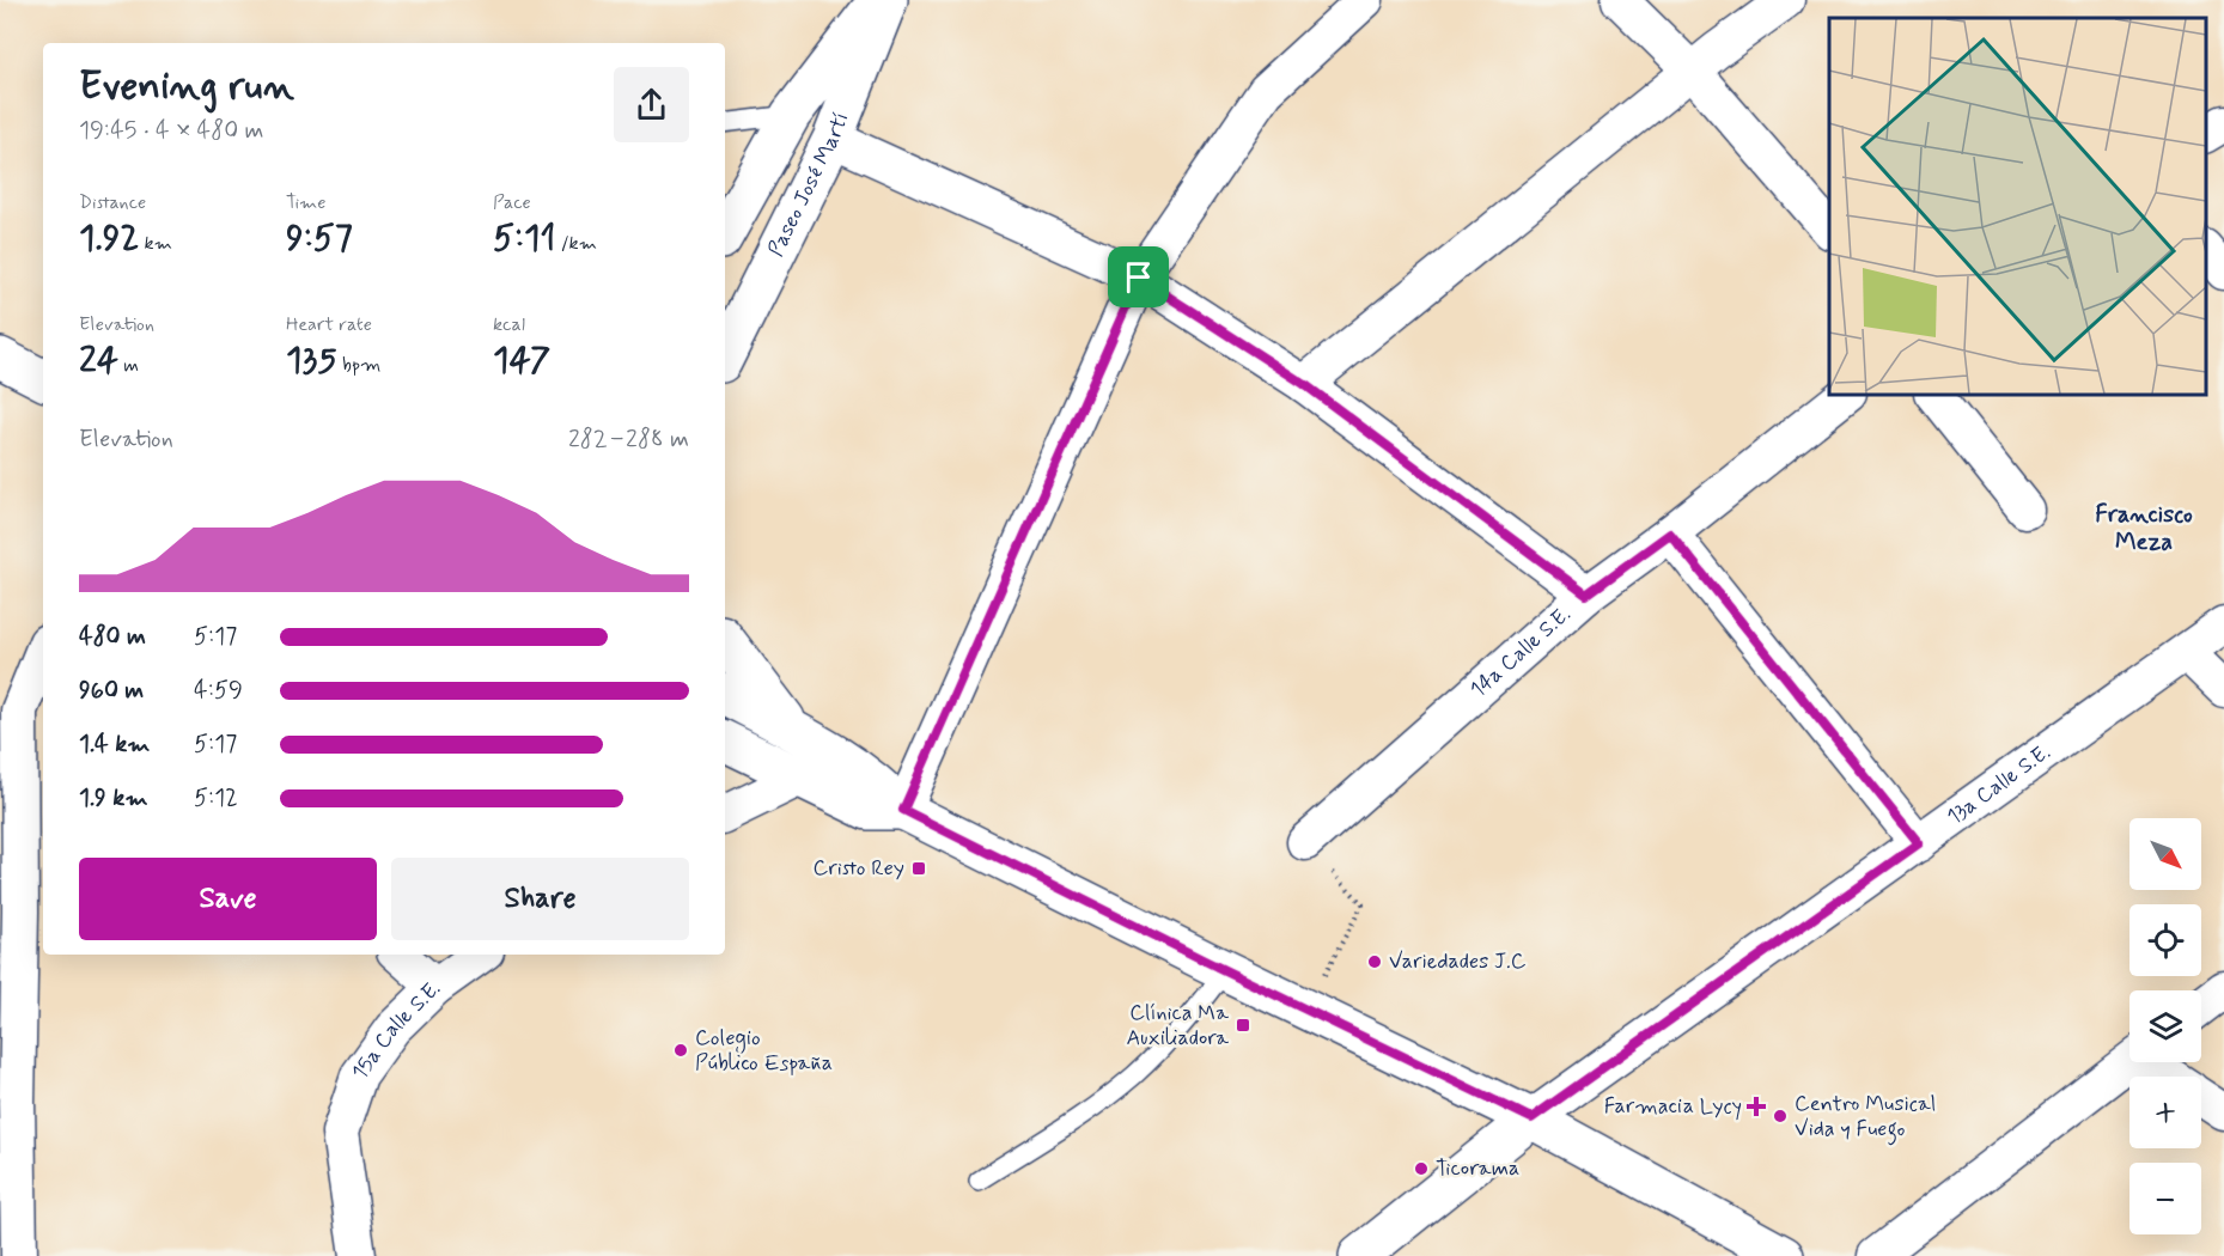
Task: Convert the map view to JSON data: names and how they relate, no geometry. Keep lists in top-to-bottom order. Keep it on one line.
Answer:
{"streets":{"main road":["Paseo José Martí","13a Calle S.E."],"street":["14a Calle S.E.","15a Calle S.E."]},"districts":["Francisco Meza"],"places":{"transit":["Cristo Rey","Clínica Ma Auxiliadora"],"other":["Variedades J.C","Colegio Público España","Centro Musical Vida y Fuego","Ticorama"],"health":["Farmacia Lycy"]},"north":"bottom right","page":{"heading":["Evening run","19:45 · 4 × 480 m"],"stats":[["Distance","1.92 km"],["Time","9:57"],["Pace","5:11 /km"],["Elevation","24 m"],["Heart rate","135 bpm"],["kcal","147"]],"chart":["Elevation","282–288 m"],"list":[{"name":"480 m","note":"5:17"},{"name":"960 m","note":"4:59"},{"name":"1.4 km","note":"5:17"},{"name":"1.9 km","note":"5:12"}],"map_buttons":["+","−"],"buttons":["Save","Share"]}}
